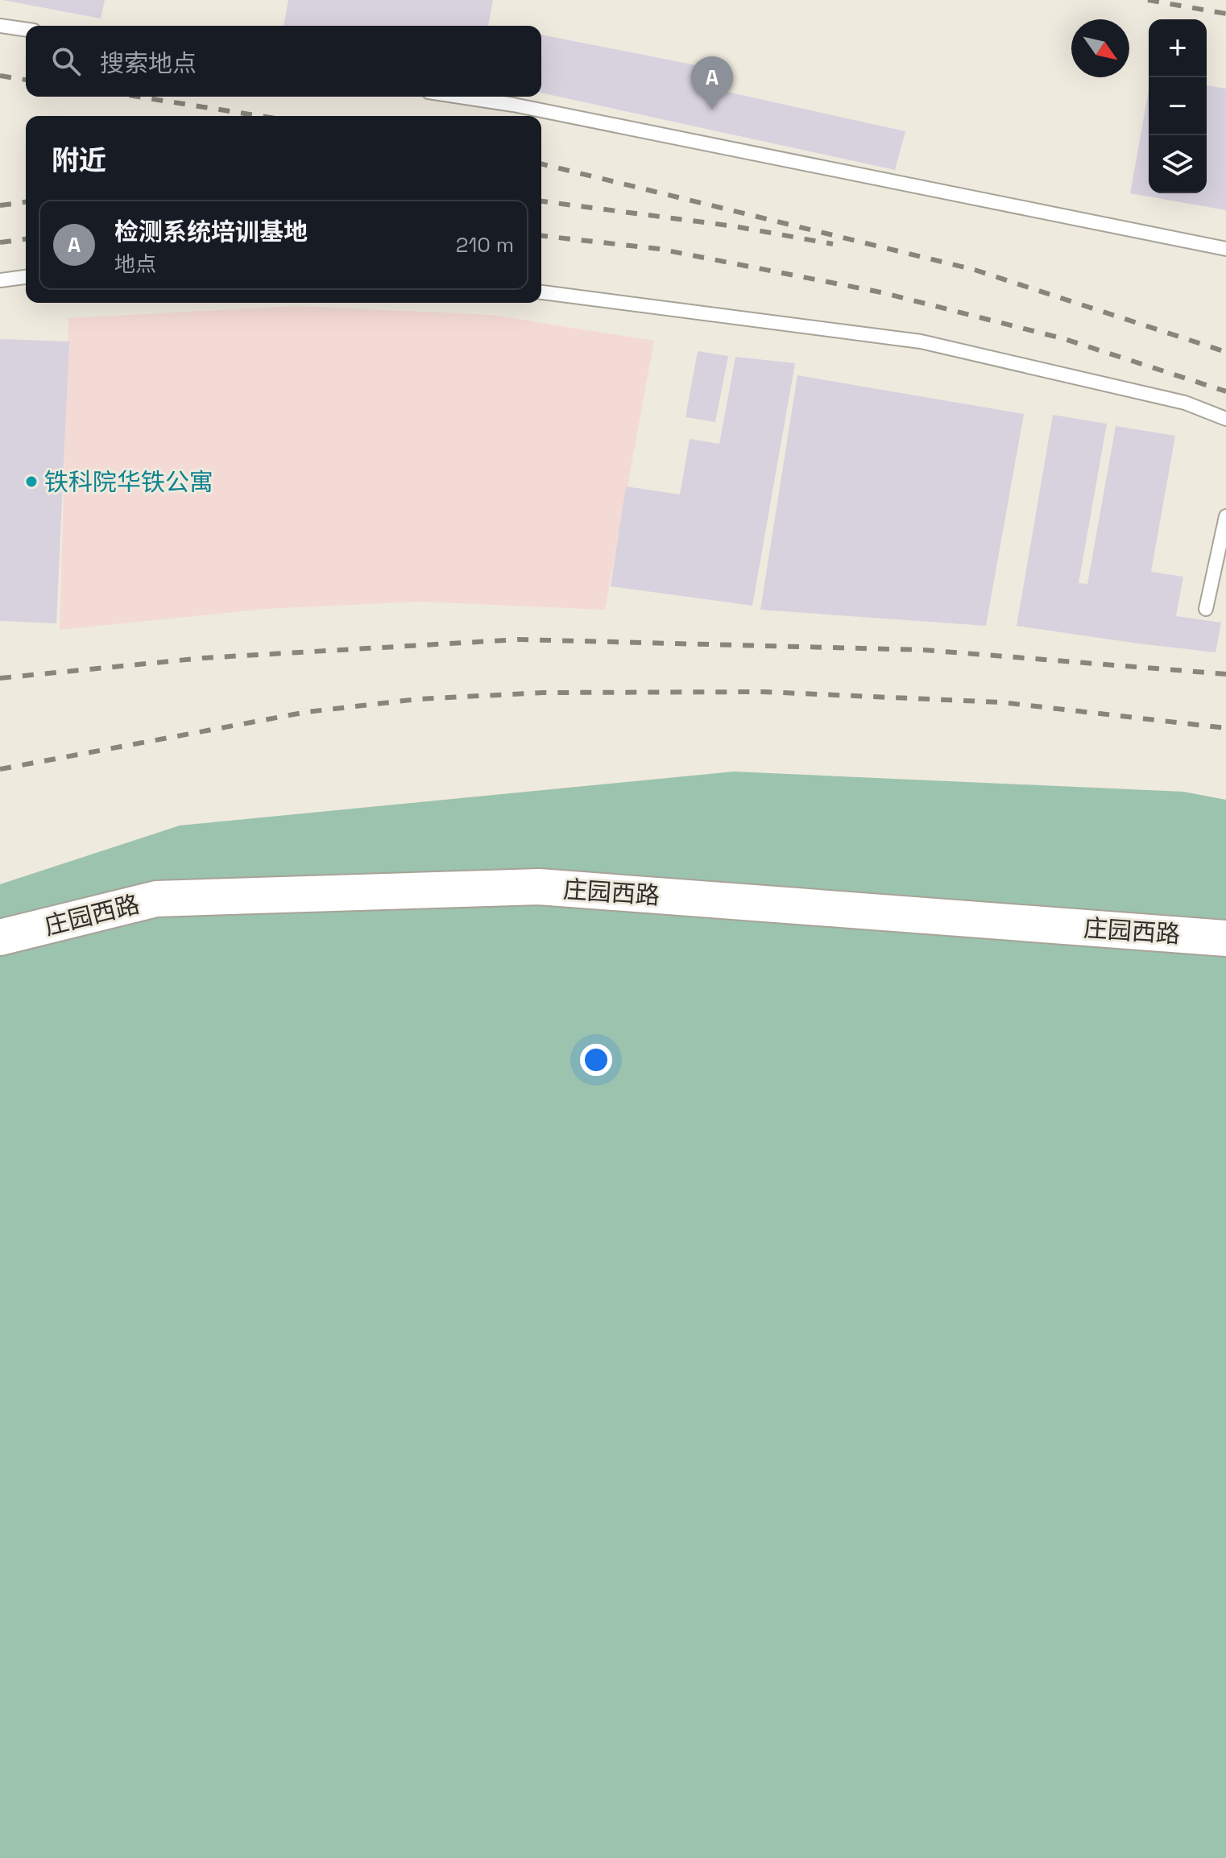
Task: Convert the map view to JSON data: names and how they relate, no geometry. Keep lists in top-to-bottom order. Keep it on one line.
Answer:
{"streets":{"street":["庄园西路"]},"places":["铁科院华铁公寓"],"north":"bottom right","page":{"map_buttons":["+","−"],"search":"搜索地点","pins":"A","heading":"附近","list":[{"mark":"A","name":"检测系统培训基地","note":"地点","value":"210 m"}]}}
